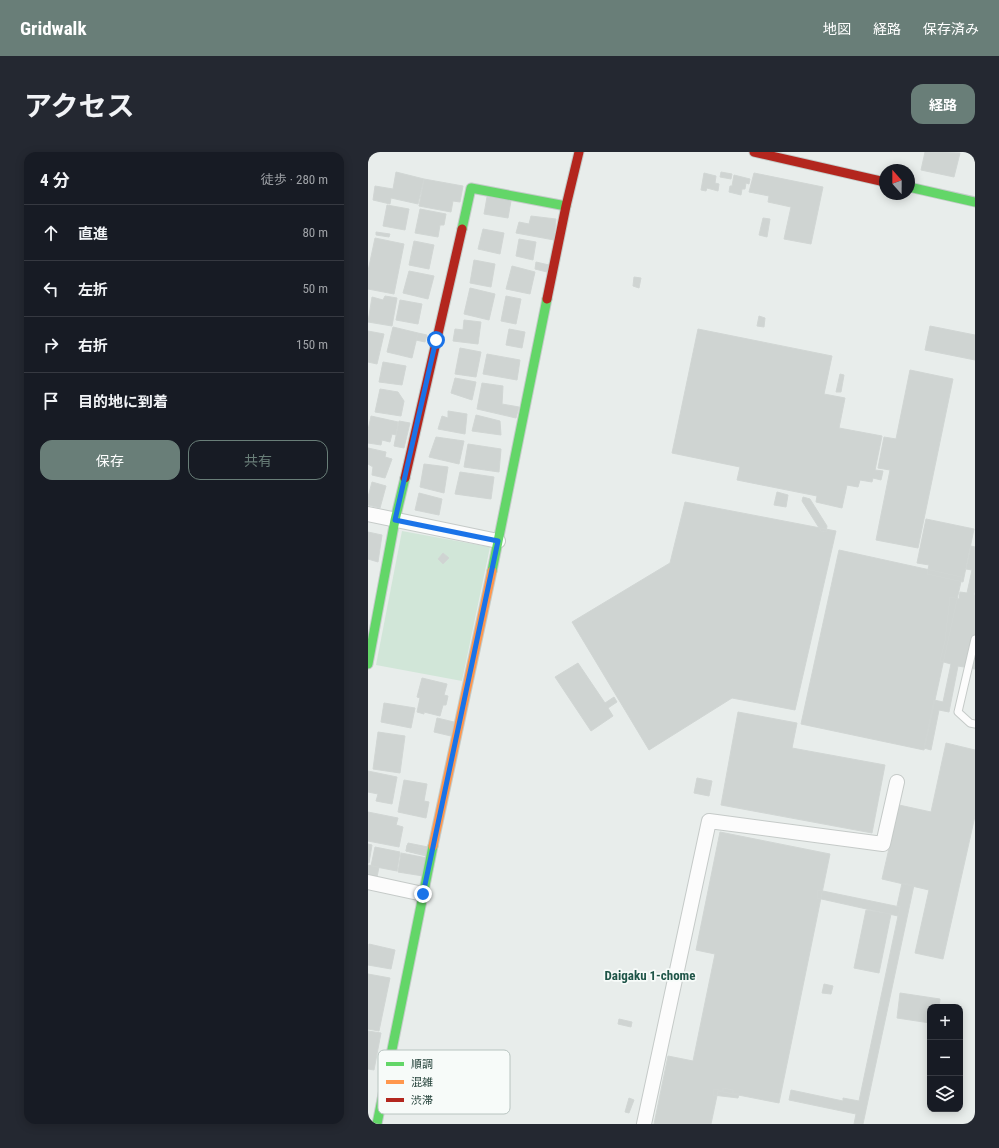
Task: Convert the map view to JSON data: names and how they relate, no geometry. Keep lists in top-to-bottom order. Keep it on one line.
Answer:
{"districts":["Daigaku 1-chome"],"legend":["順調","混雑","渋滞"],"north":"top","page":{"header":"Gridwalk","nav":["地図","経路","保存済み"],"title":"アクセス","buttons":["経路",["保存","共有"]],"heading":["4 分","徒歩 · 280 m"],"list":[["直進","80 m"],["左折","50 m"],["右折","150 m"],"目的地に到着"],"map_buttons":["+","−"]}}
